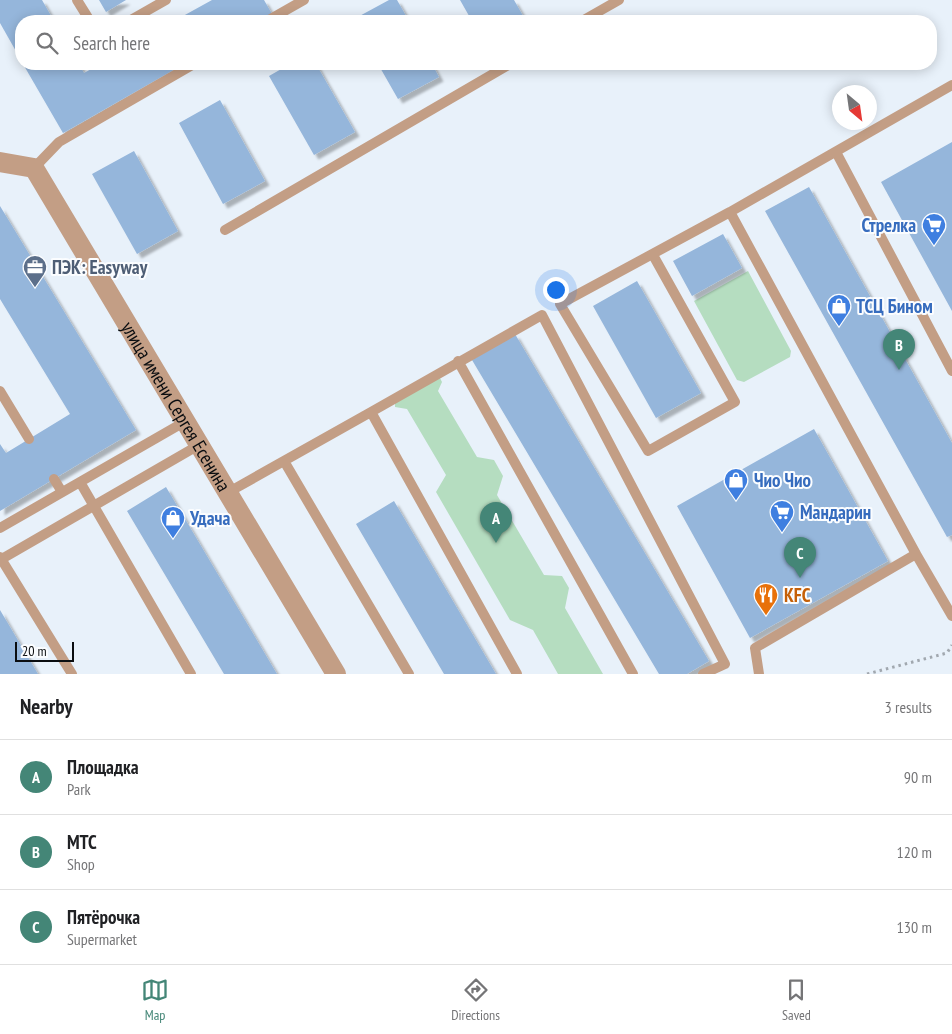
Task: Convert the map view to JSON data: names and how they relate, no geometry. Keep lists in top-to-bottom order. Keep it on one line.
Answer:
{"streets":{"street":["улица имени Сергея Есенина"]},"places":{"supermarket":["Стрелка","Мандарин"],"office":["ПЭК: Easyway"],"shop":["ТСЦ Бином","Чио Чио","Удача"],"restaurant":["KFC"]},"scale_bar":"20 m","north":"bottom right","page":{"search":"Search here","pins":["B","A","C"],"scale":"20 m","heading":["Nearby","3 results"],"list":[{"mark":"A","name":"Площадка","note":"Park","value":"90 m"},{"mark":"B","name":"МТС","note":"Shop","value":"120 m"},{"mark":"C","name":"Пятёрочка","note":"Supermarket","value":"130 m"}],"nav":["Map","Directions","Saved"]}}
